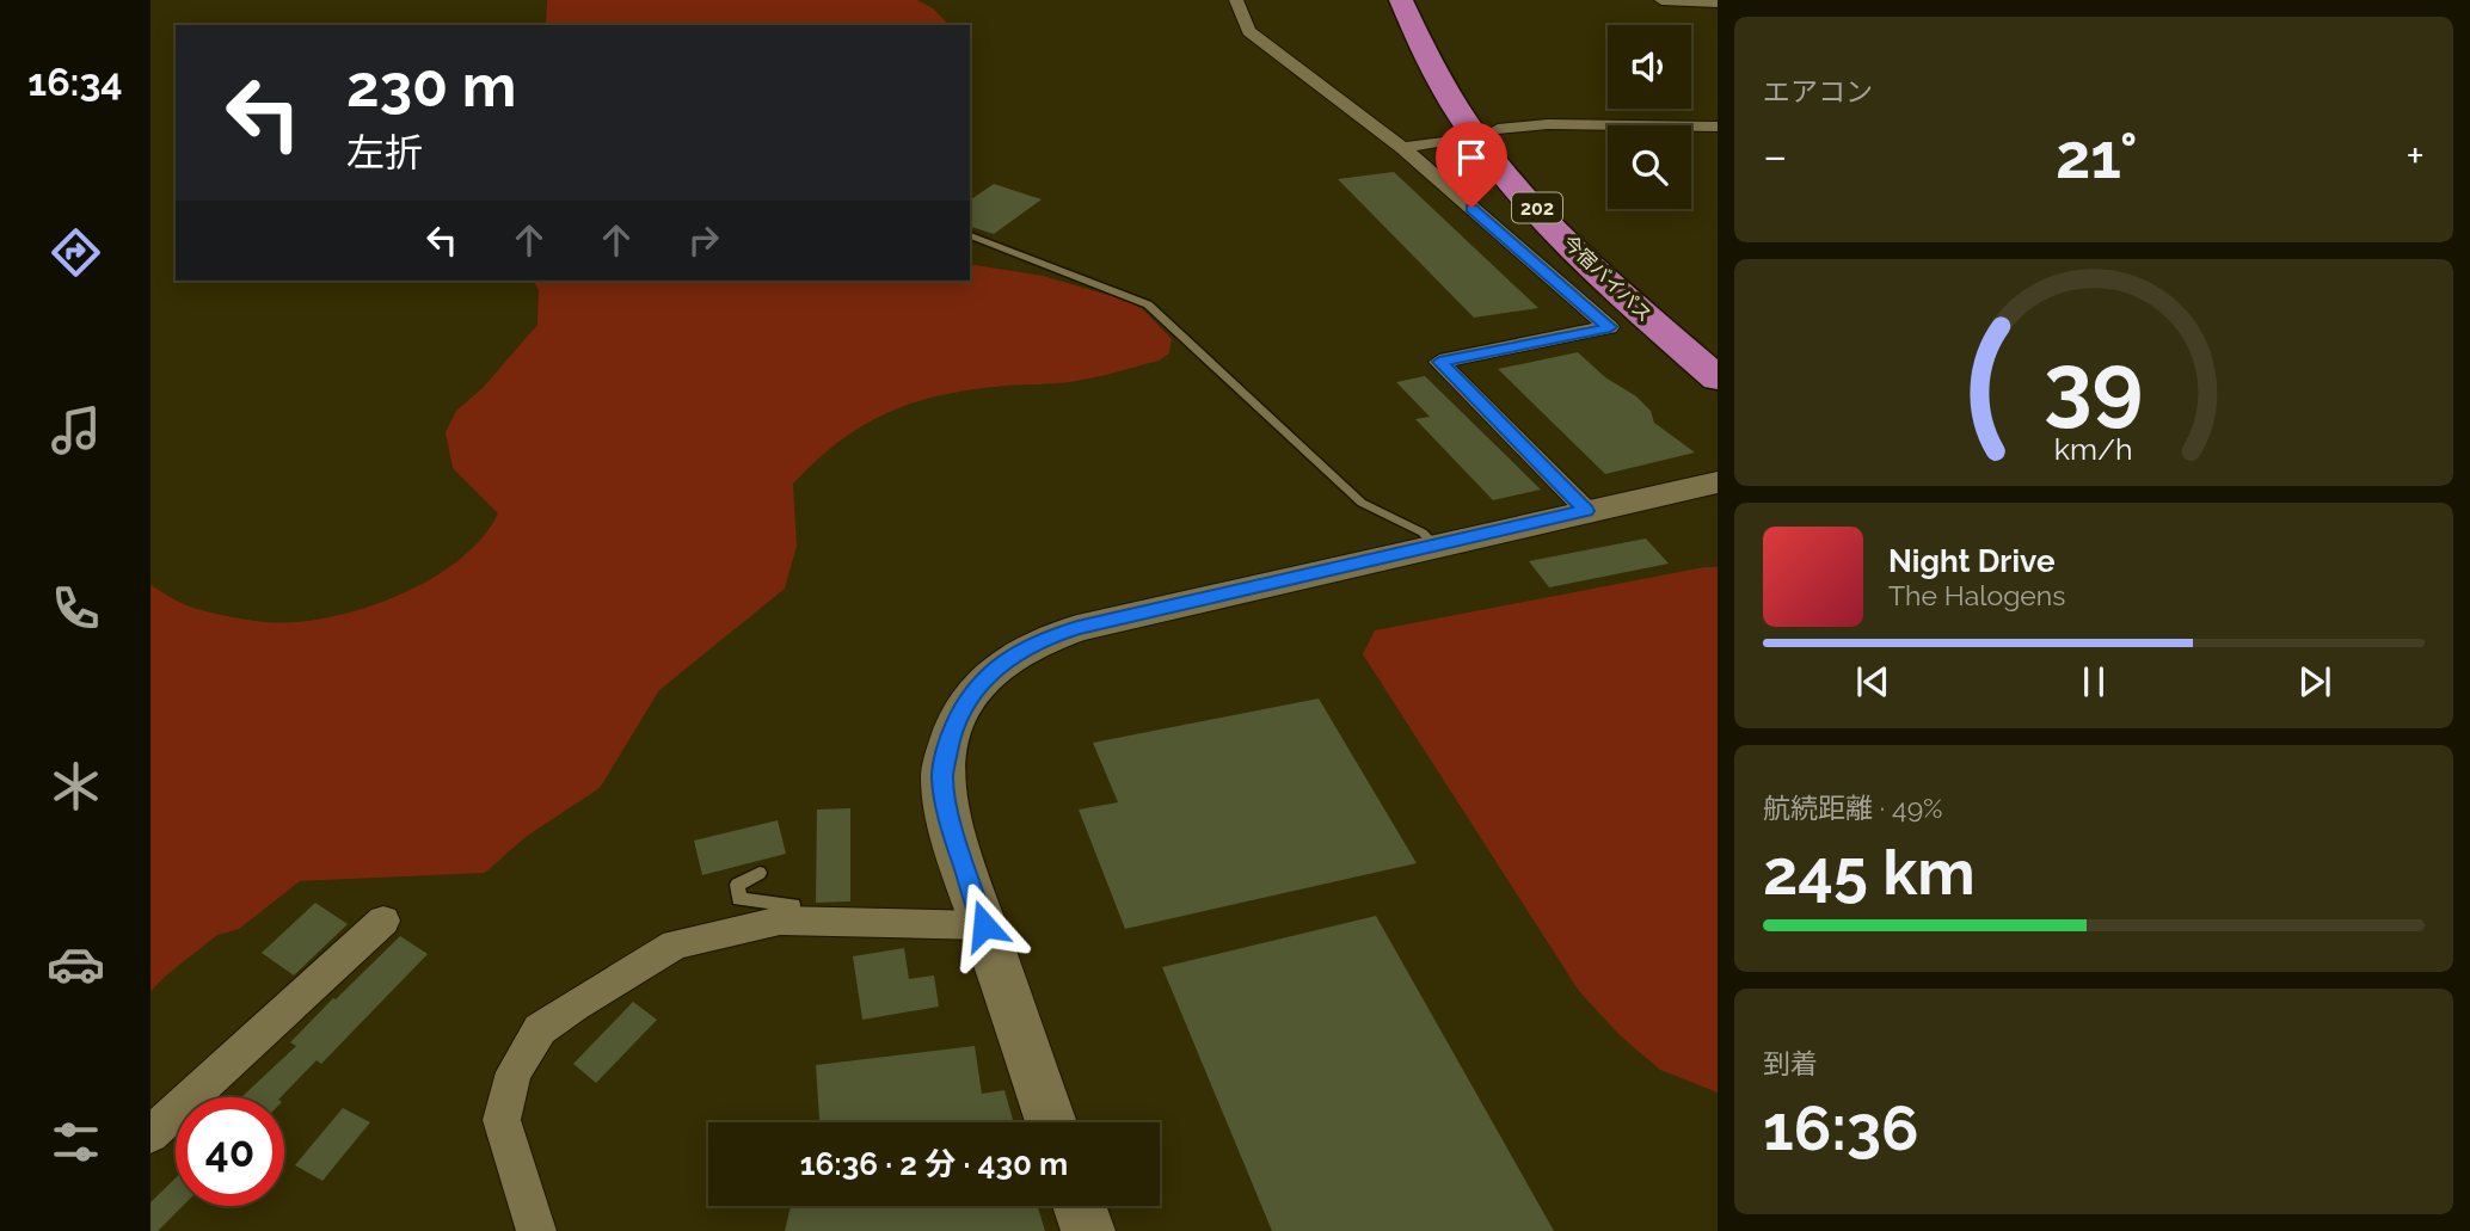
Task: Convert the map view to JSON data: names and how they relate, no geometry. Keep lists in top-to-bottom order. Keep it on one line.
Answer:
{"streets":{"highway":["202","今宿バイパス"]},"page":{"tabs":"16:34","tile":["エアコン",["航続距離 · 49%","245 km"],["到着","16:36"]],"turn":["230 m","左折"],"heat":["−","21°","+"],"song":["Night Drive","The Halogens"],"limit":"40","trip":"16:36 · 2 分 · 430 m","gauge":["39","km/h"]}}
